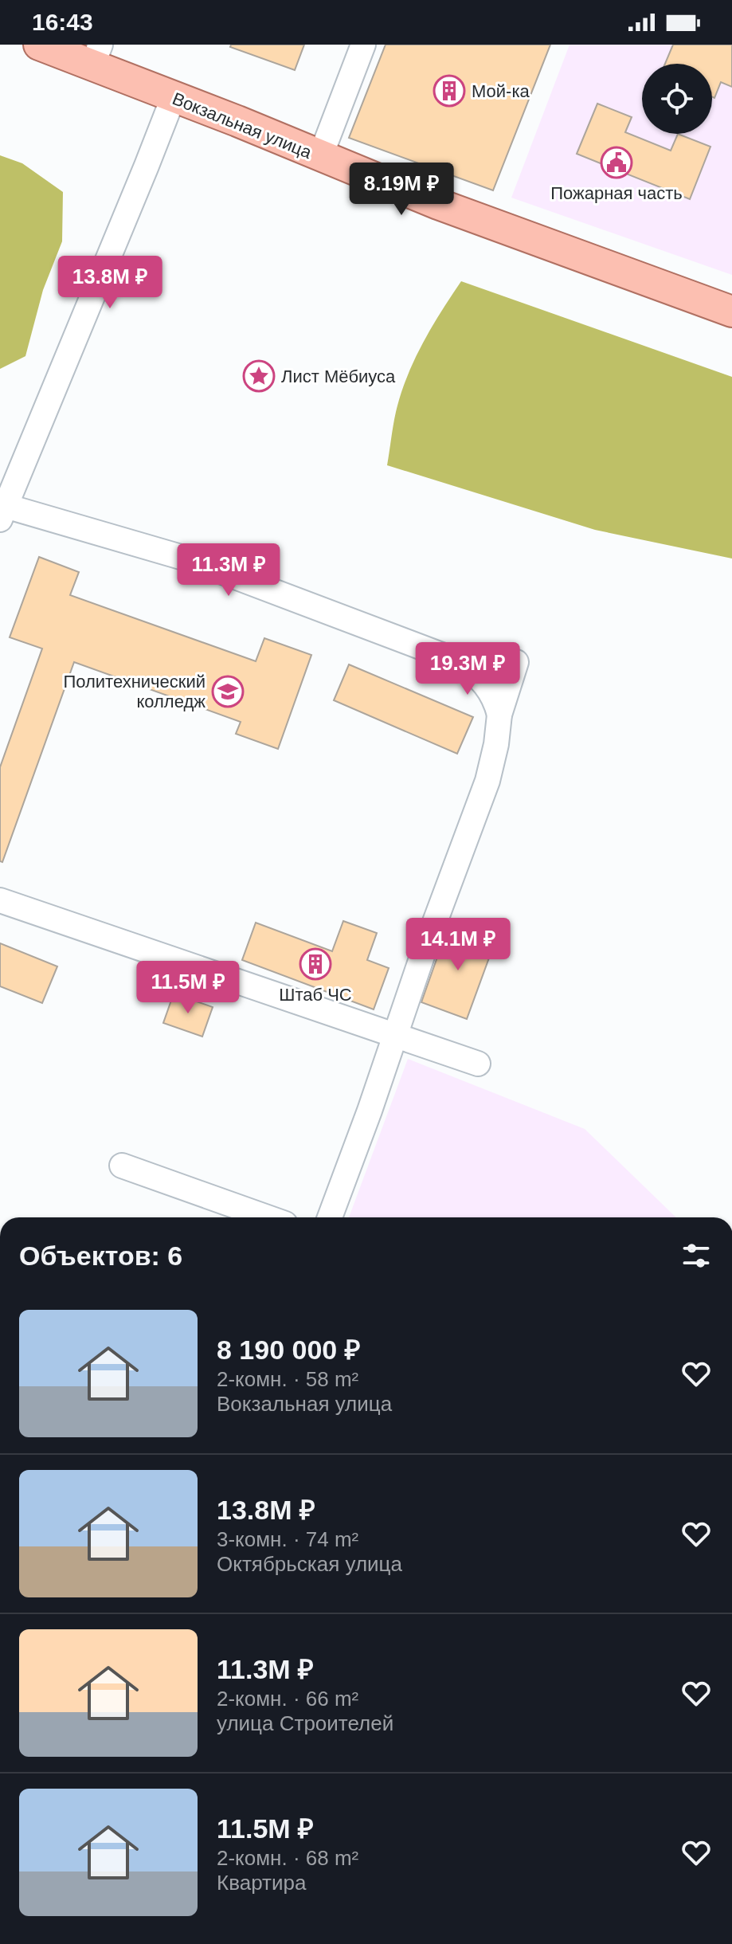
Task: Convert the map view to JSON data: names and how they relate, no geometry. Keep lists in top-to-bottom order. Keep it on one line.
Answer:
{"streets":{"main road":["Вокзальная улица"]},"places":{"building":["Мой-ка","Штаб ЧС"],"public building":["Пожарная часть"],"place":["Лист Мёбиуса"],"school or university":["Политехнический колледж"]},"page":{"status":"16:43","price":["8.19M ₽","13.8M ₽","11.3M ₽","19.3M ₽","14.1M ₽","11.5M ₽"],"heading":"Объектов: 6","list":[{"name":"8 190 000 ₽","note":"2-комн. · 58 m² · Вокзальная улица"},{"name":"13.8M ₽","note":"3-комн. · 74 m² · Октябрьская улица"},{"name":"11.3M ₽","note":"2-комн. · 66 m² · улица Строителей"},{"name":"11.5M ₽","note":"2-комн. · 68 m² · Квартира"}]}}
